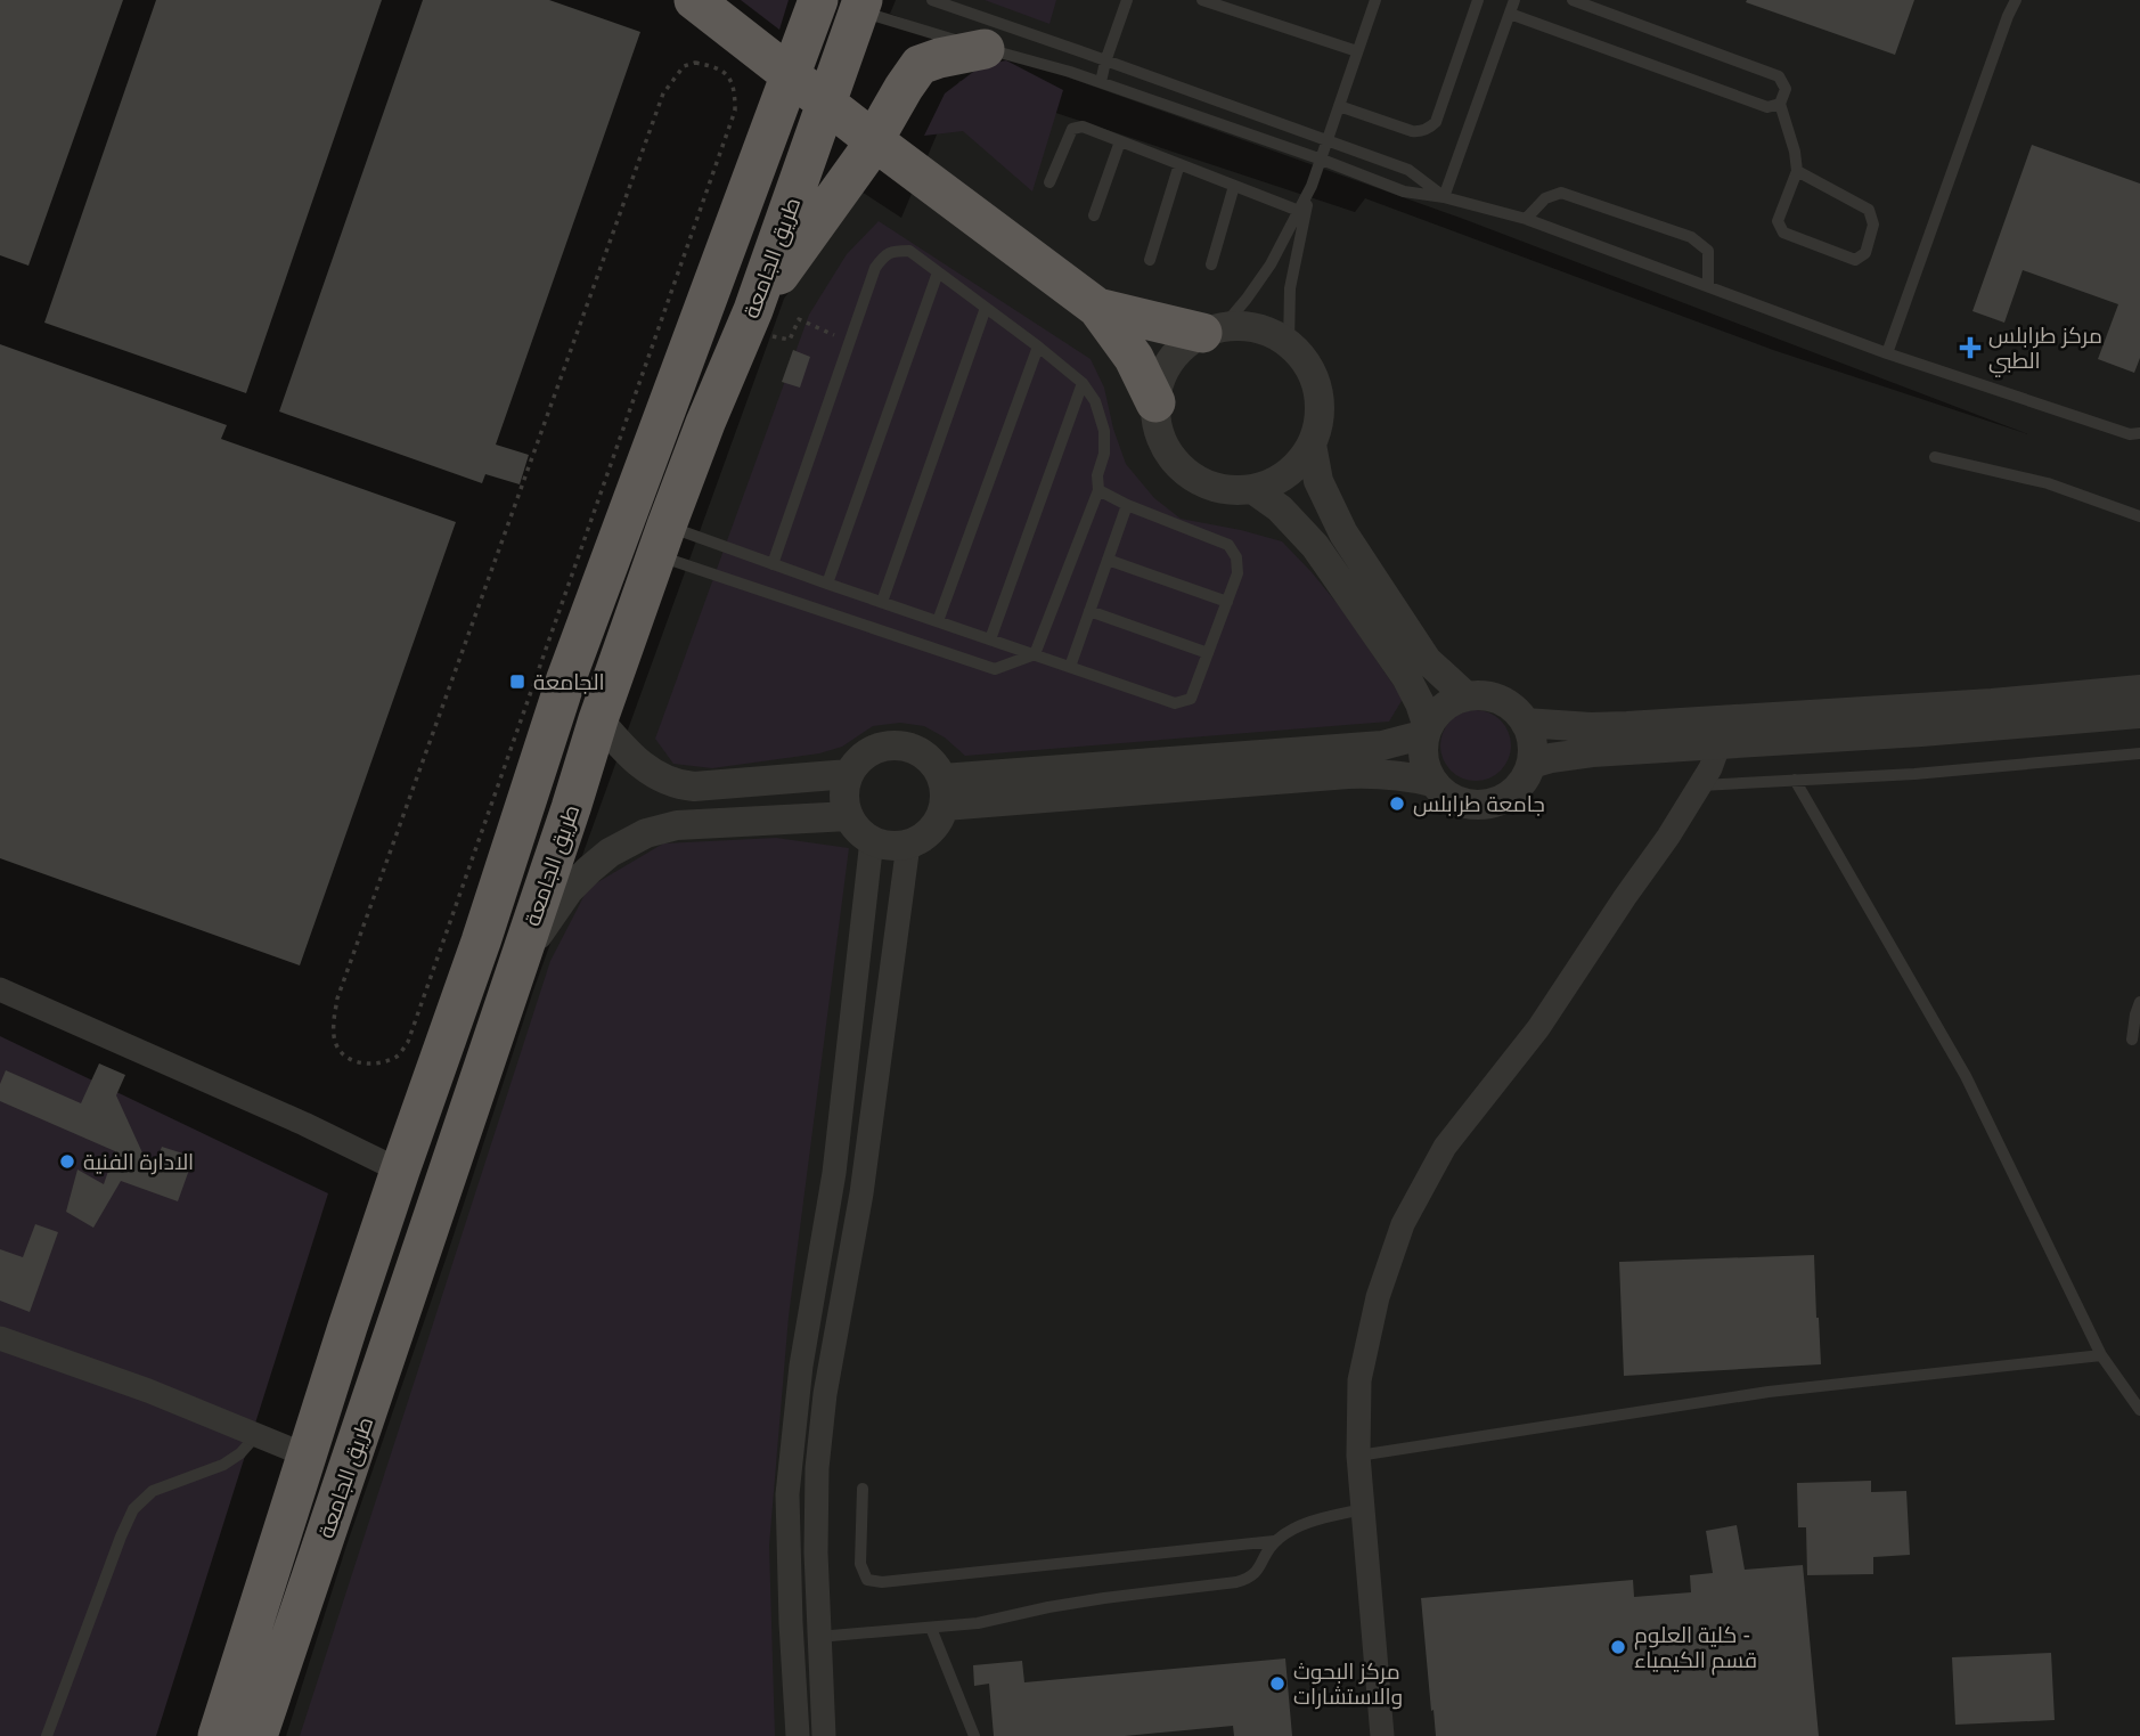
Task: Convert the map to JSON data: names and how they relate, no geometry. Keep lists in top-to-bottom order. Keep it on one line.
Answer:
{"streets":{"highway":["طريق الجامعة"]},"places":{"health":["مركز طرابلس الطبي"],"transit":["الجامعة"],"other":["جامعة طرابلس","الادارة الفنية","كلية العلوم - قسم الكيمياء","مركز البحوث والاستشارات"]}}
